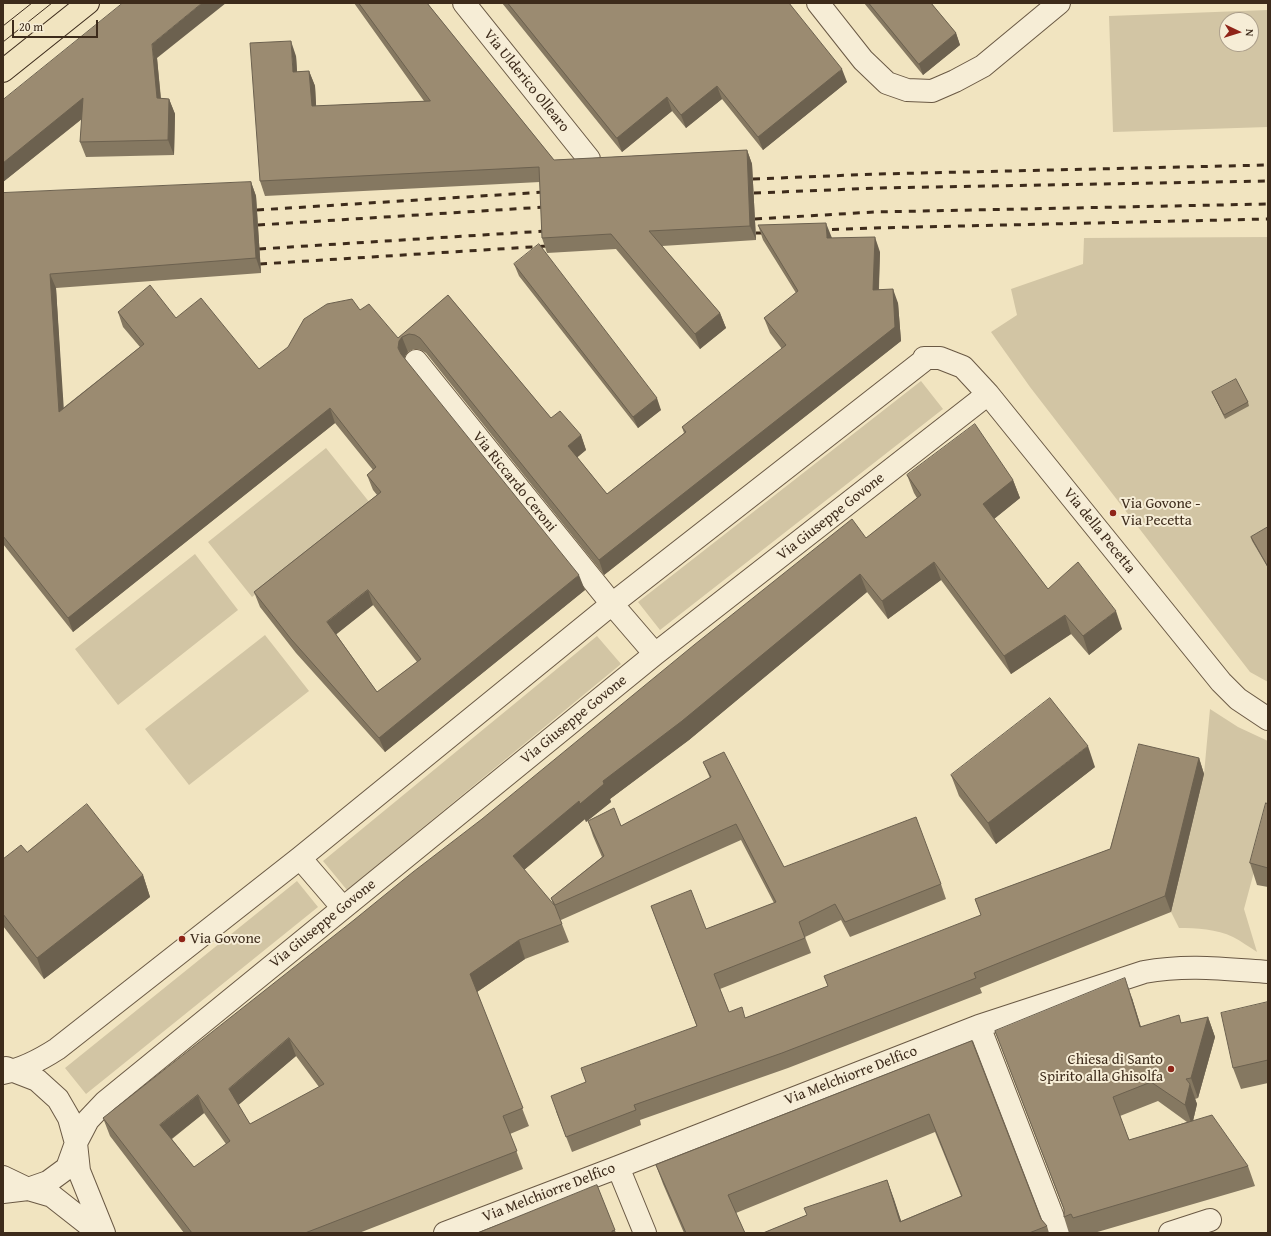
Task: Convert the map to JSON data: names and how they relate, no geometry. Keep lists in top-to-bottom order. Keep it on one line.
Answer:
{"streets":{"street":["Via Ulderico Ollearo","Via Riccardo Ceroni","Via Giuseppe Govone","Via della Pecetta","Via Melchiorre Delfico"]},"crossings":[["Via Riccardo Ceroni","Via della Pecetta"],["Via Giuseppe Govone","Via della Pecetta"]],"places":["Via Govone - Via Pecetta","Via Govone","Chiesa di Santo Spirito alla Ghisolfa"],"scale_bar":"20 m","north":"right"}
